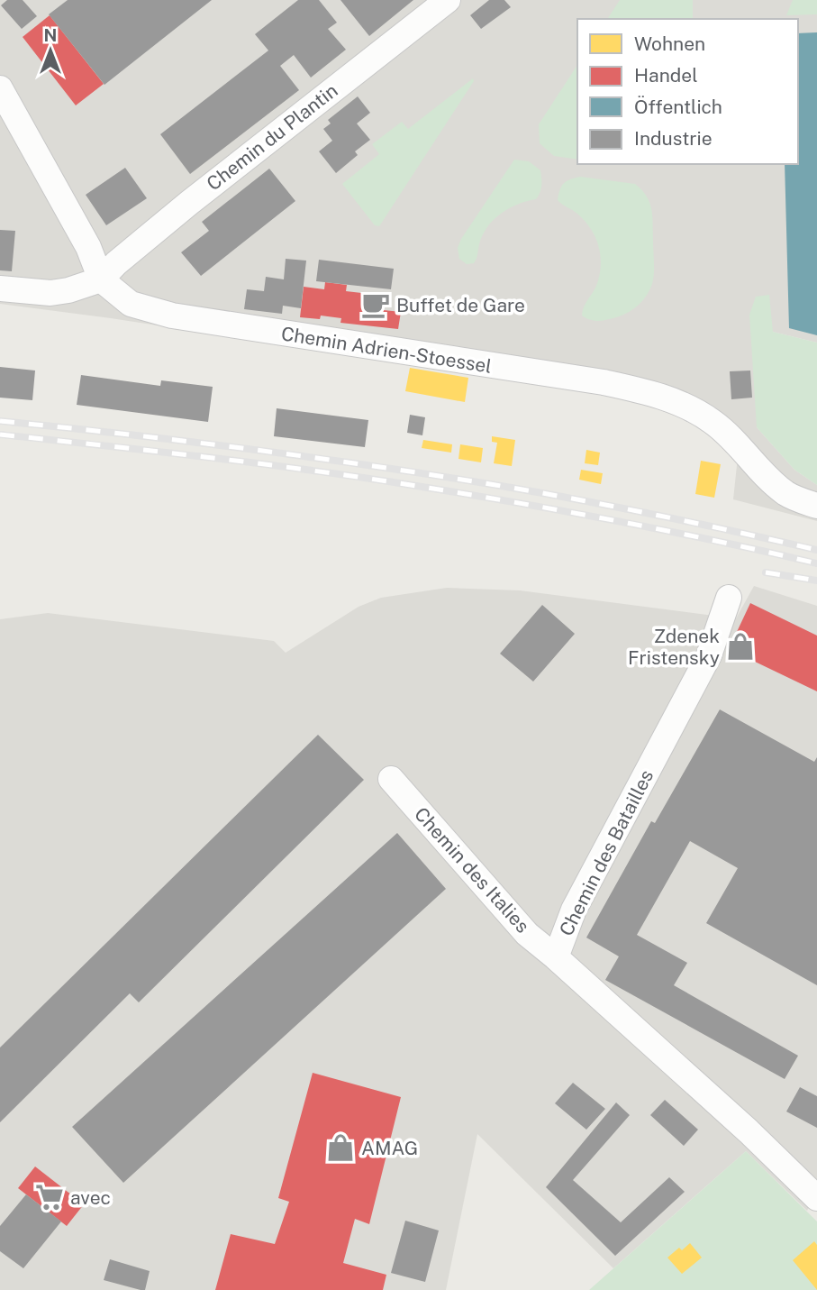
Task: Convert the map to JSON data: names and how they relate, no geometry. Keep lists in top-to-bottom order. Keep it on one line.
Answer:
{"streets":{"street":["Chemin du Plantin","Chemin Adrien-Stoessel","Chemin des Batailles","Chemin des Italies"]},"crossings":[["Chemin du Plantin","Chemin Adrien-Stoessel"],["Chemin des Batailles","Chemin des Italies"]],"places":{"cafe":["Buffet de Gare"],"shop":["Zdenek Fristensky","AMAG"],"supermarket":["avec"]},"legend":["Wohnen","Handel","Öffentlich","Industrie"],"north":"top"}
